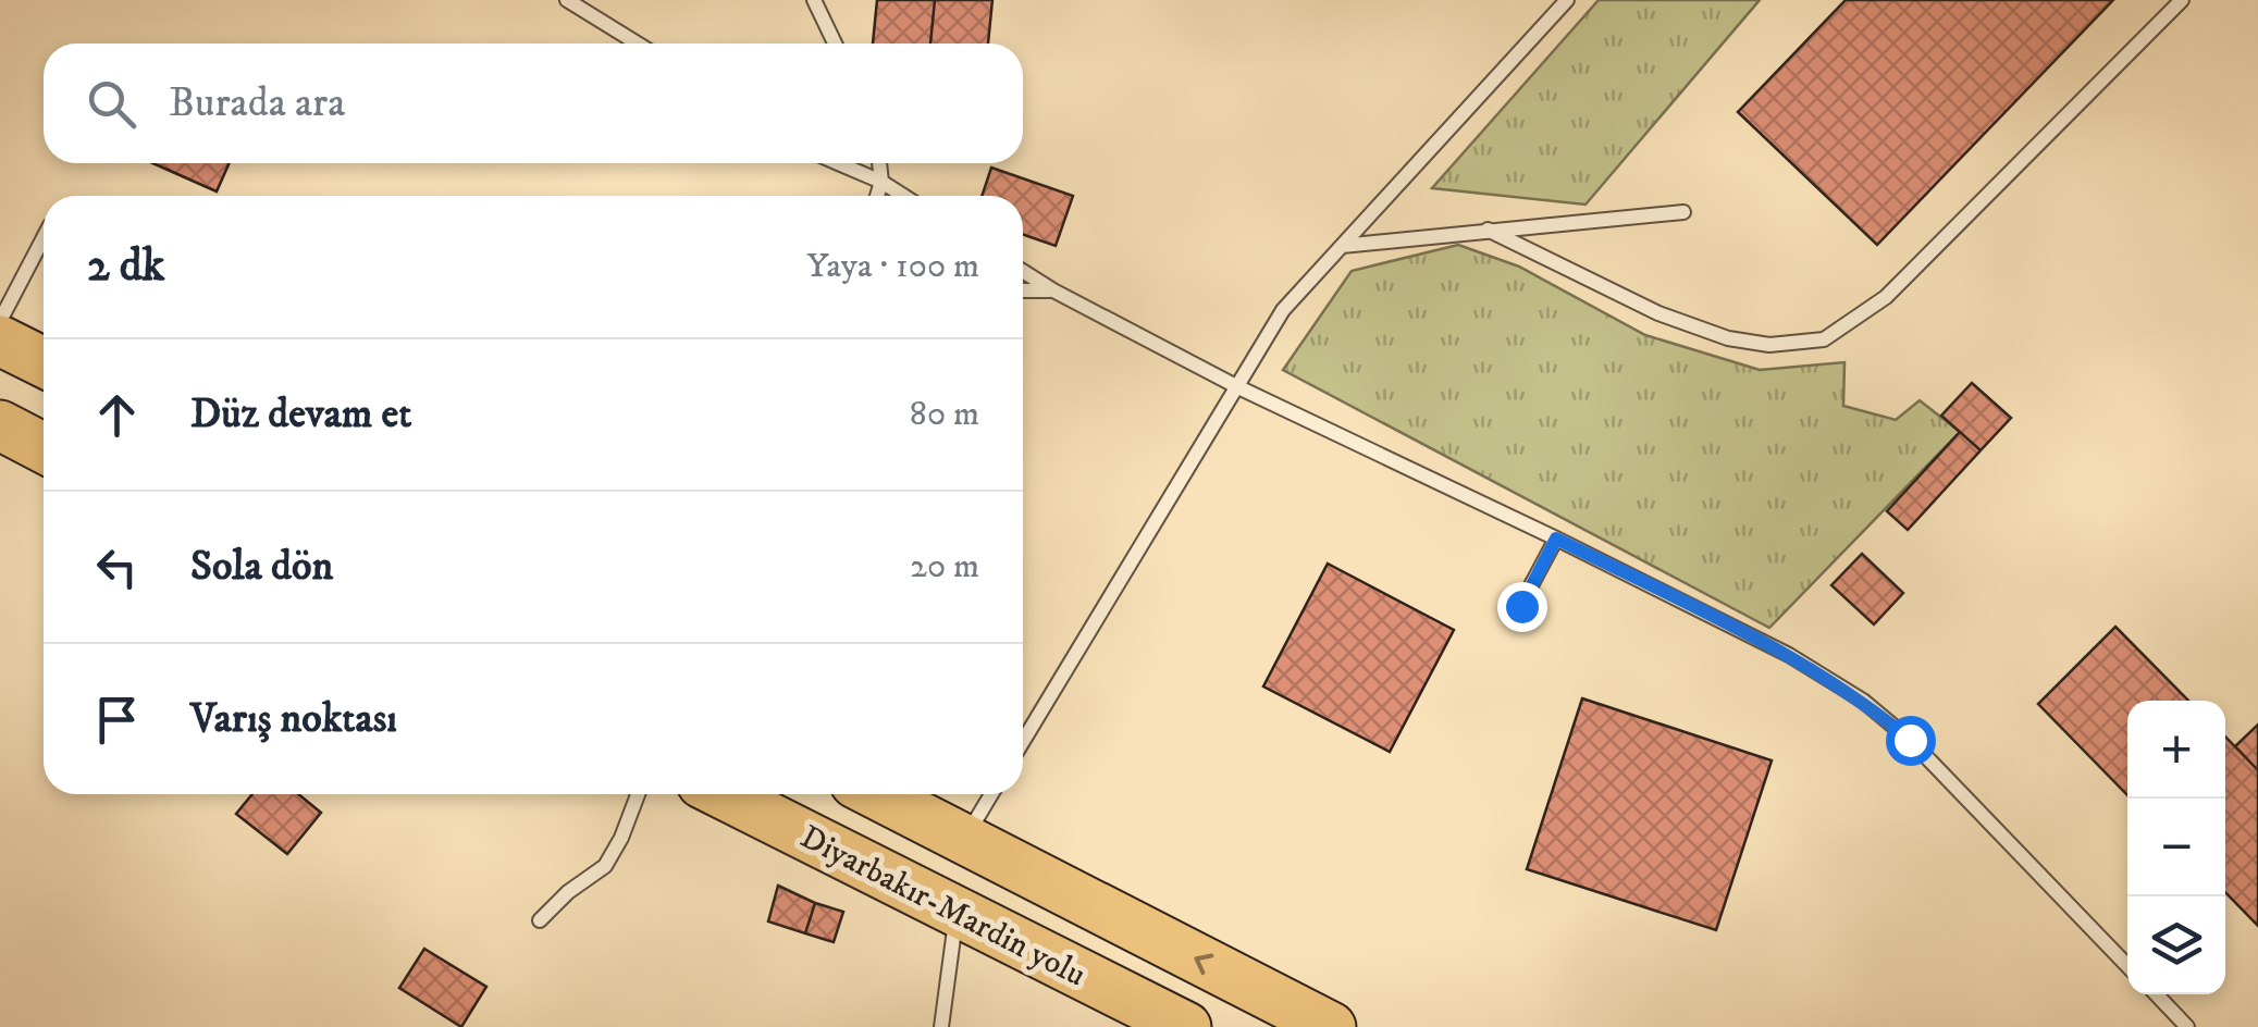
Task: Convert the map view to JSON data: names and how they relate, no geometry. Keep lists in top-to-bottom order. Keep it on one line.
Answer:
{"streets":{"highway":["Diyarbakır-Mardin yolu"]},"page":{"search":"Burada ara","heading":["2 dk","Yaya · 100 m"],"list":[["Düz devam et","80 m"],["Sola dön","20 m"],"Varış noktası"],"map_buttons":["+","−"]}}
